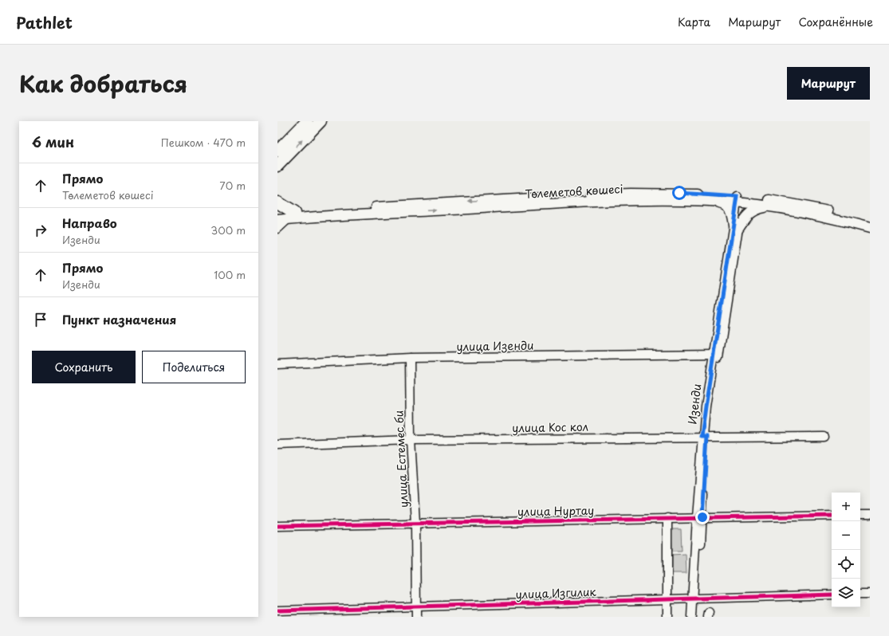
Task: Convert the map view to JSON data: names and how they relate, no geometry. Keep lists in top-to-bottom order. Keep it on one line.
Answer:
{"streets":{"main road":["Төлеметов көшесі"],"street":["улица Изенди","Изенди","улица Кос кол","улица Естемес би","улица Нуртау","улица Изгилик"]},"crossings":[["Төлеметов көшесі","Изенди"],["улица Изенди","Изенди"],["улица Изенди","улица Естемес би"],["Изенди","улица Кос кол"],["Изенди","улица Нуртау"],["Изенди","улица Изгилик"],["улица Кос кол","улица Естемес би"],["улица Естемес би","улица Нуртау"],["улица Естемес би","улица Изгилик"]],"page":{"header":"Pathlet","nav":["Карта","Маршрут","Сохранённые"],"title":"Как добраться","buttons":["Маршрут",["Сохранить","Поделиться"]],"heading":["6 мин","Пешком · 470 m"],"list":[["Прямо","Төлеметов көшесі","70 m"],["Направо","Изенди","300 m"],["Прямо","Изенди","100 m"],"Пункт назначения"],"map_buttons":["+","−"]}}
